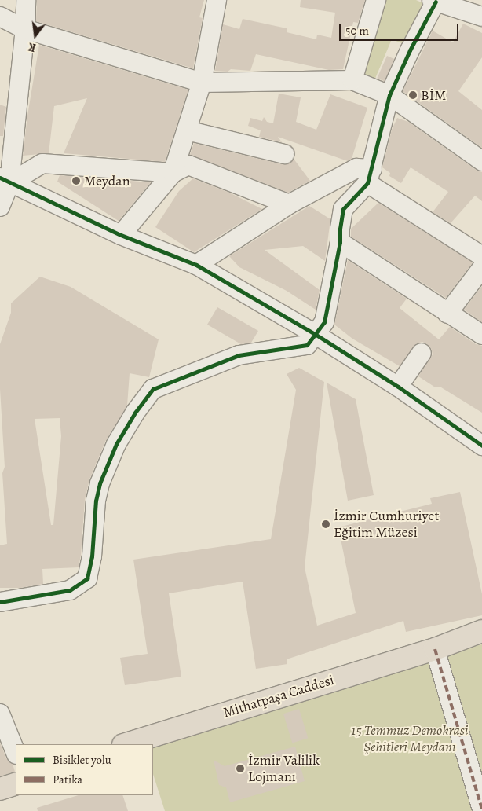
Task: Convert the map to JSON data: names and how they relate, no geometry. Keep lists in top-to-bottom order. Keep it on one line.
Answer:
{"streets":{"main road":["Mithatpaşa Caddesi"]},"parks":["15 Temmuz Demokrasi Şehitleri Meydanı"],"places":["BİM","Meydan","İzmir Cumhuriyet Eğitim Müzesi","İzmir Valilik Lojmanı"],"legend":["Bisiklet yolu","Patika"],"scale_bar":"50 m","north":"bottom"}
